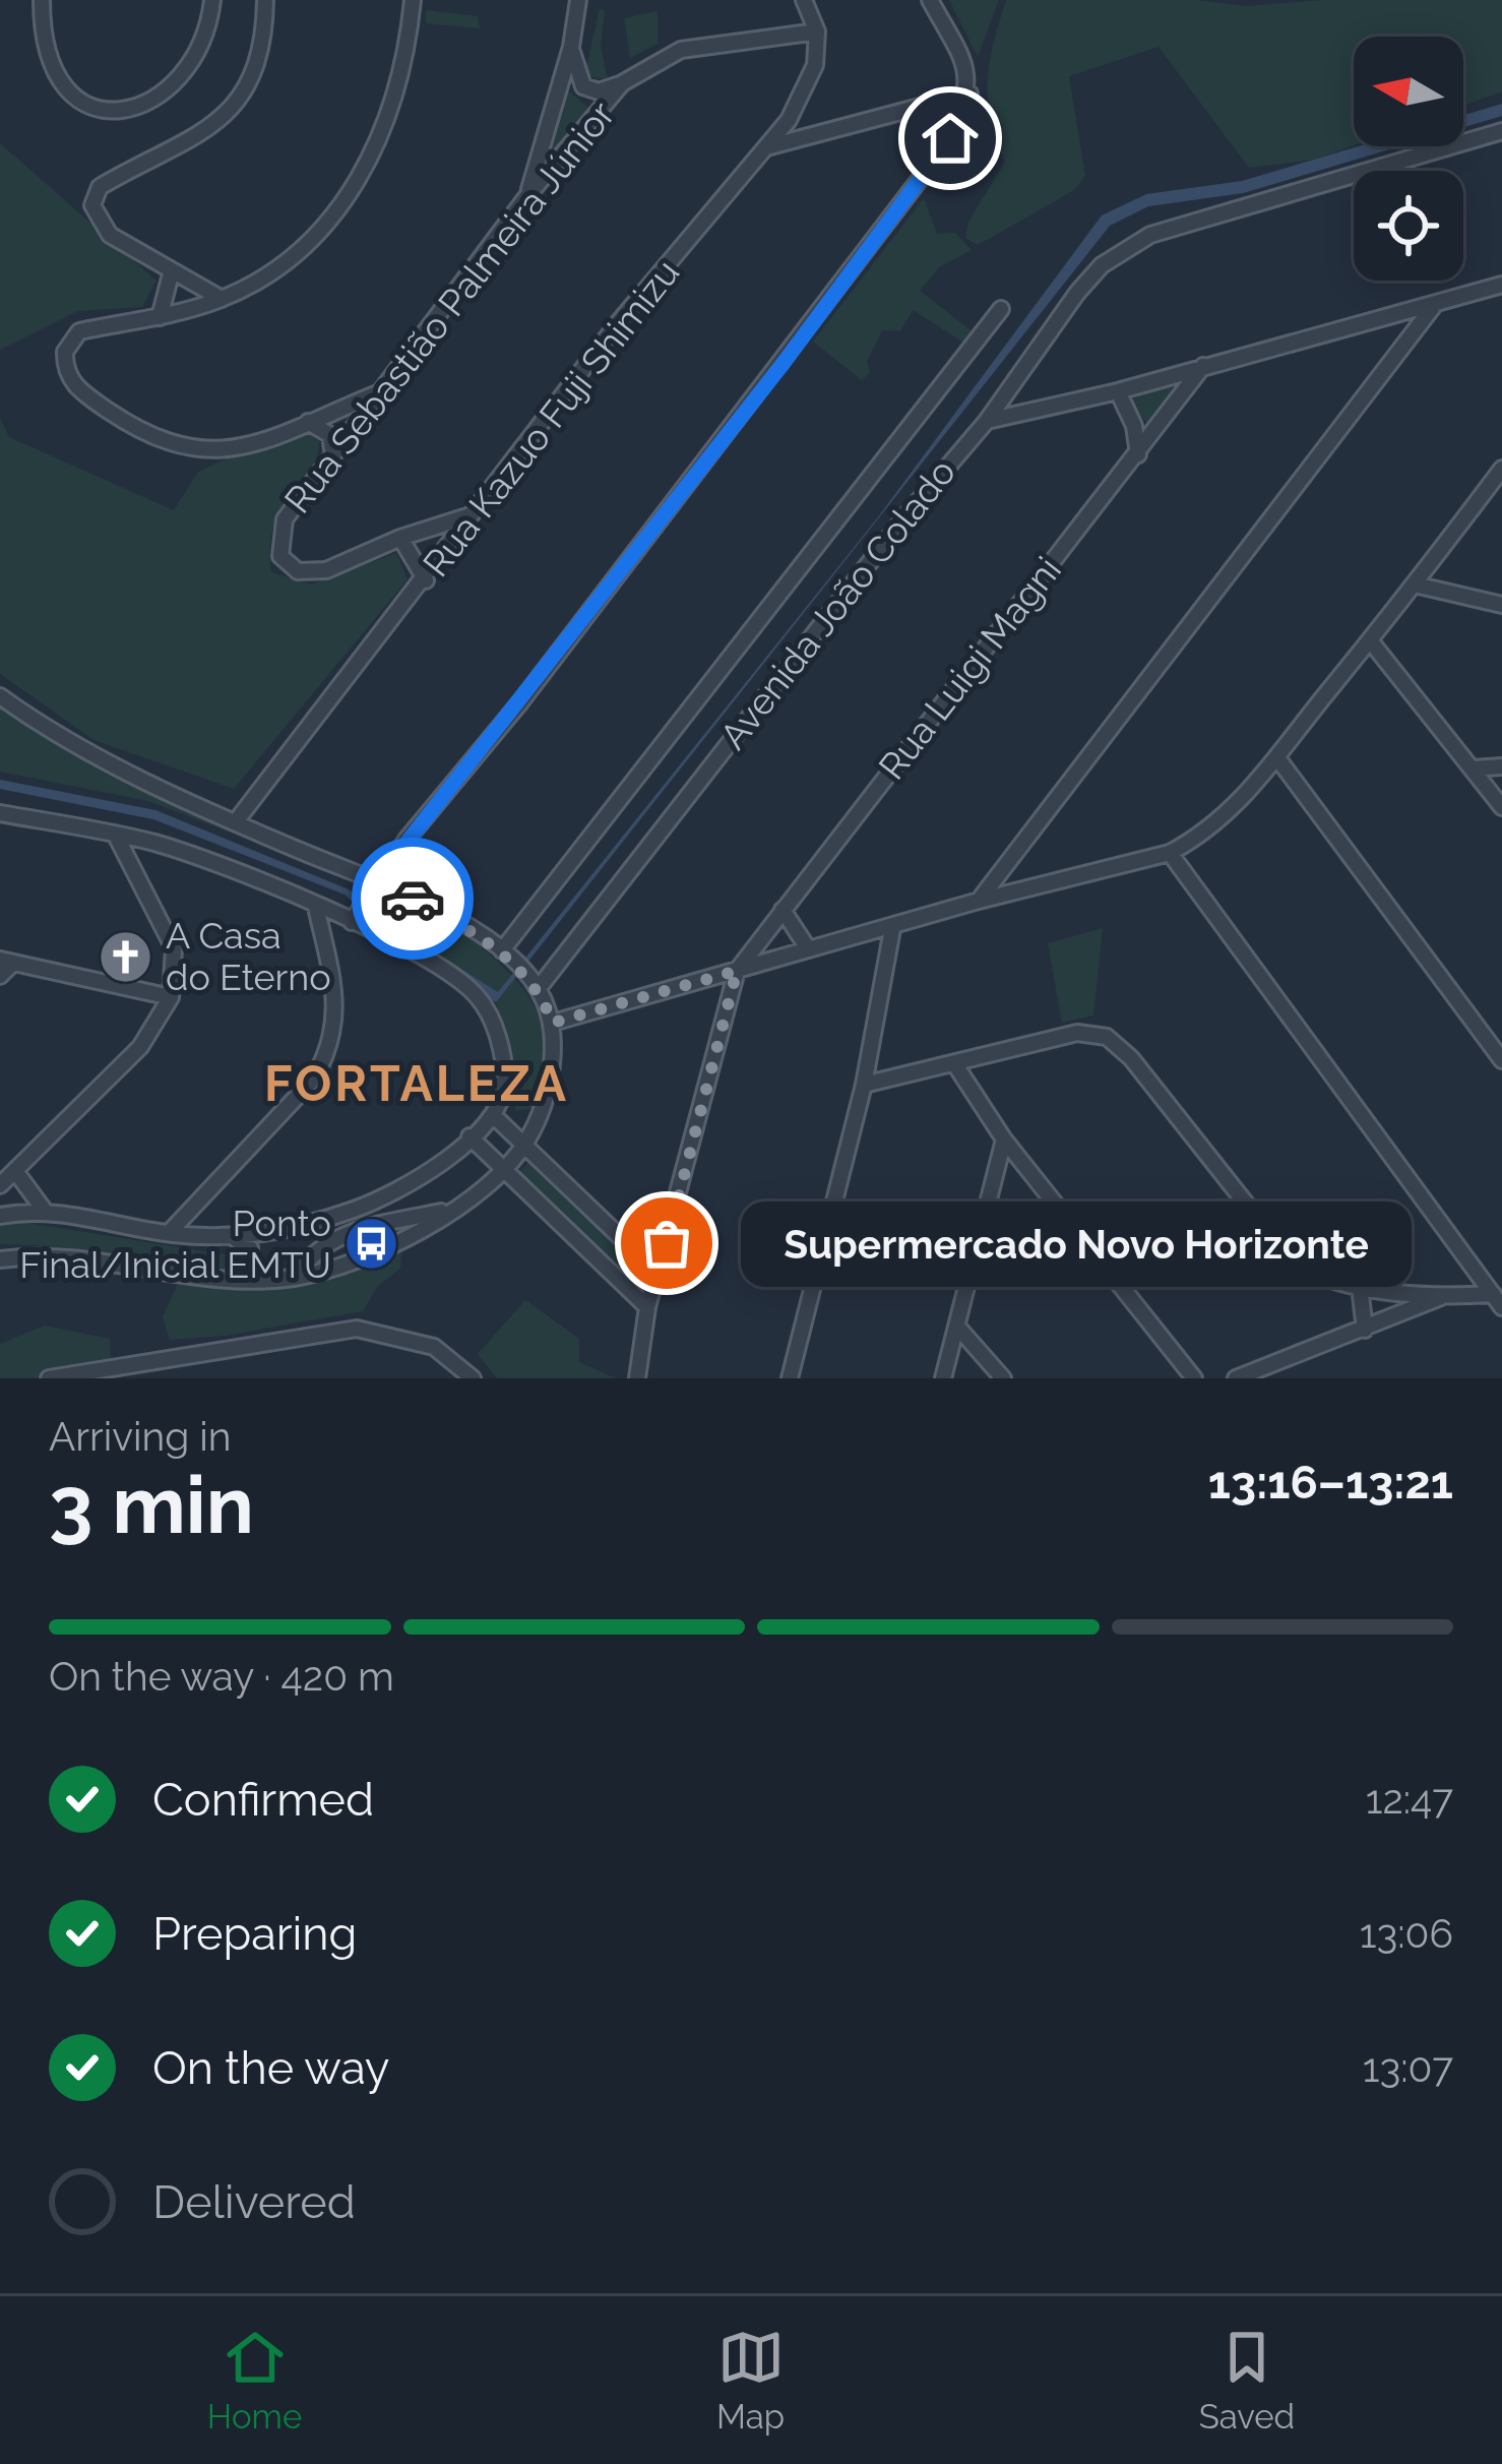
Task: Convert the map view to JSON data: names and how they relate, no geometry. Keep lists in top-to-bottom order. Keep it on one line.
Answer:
{"streets":{"street":["Rua Sebastião Palmeira Júnior","Rua Kazuo Fuji Shimizu","Avenida João Colado","Rua Luigi Magni"]},"crossings":[["Rua Sebastião Palmeira Júnior","Rua Kazuo Fuji Shimizu"]],"districts":["FORTALEZA"],"places":{"church":["A Casa do Eterno"],"other":["Supermercado Novo Horizonte"],"bus stop":["Ponto Final/Inicial EMTU"]},"north":"left","page":{"bubble":"Supermercado Novo Horizonte","heading":["3 min","Arriving in","13:16–13:21"],"bar":"On the way · 420 m","list":[["Confirmed","12:47"],["Preparing","13:06"],["On the way","13:07"],"Delivered"],"tabs":["Home","Map","Saved"]}}
